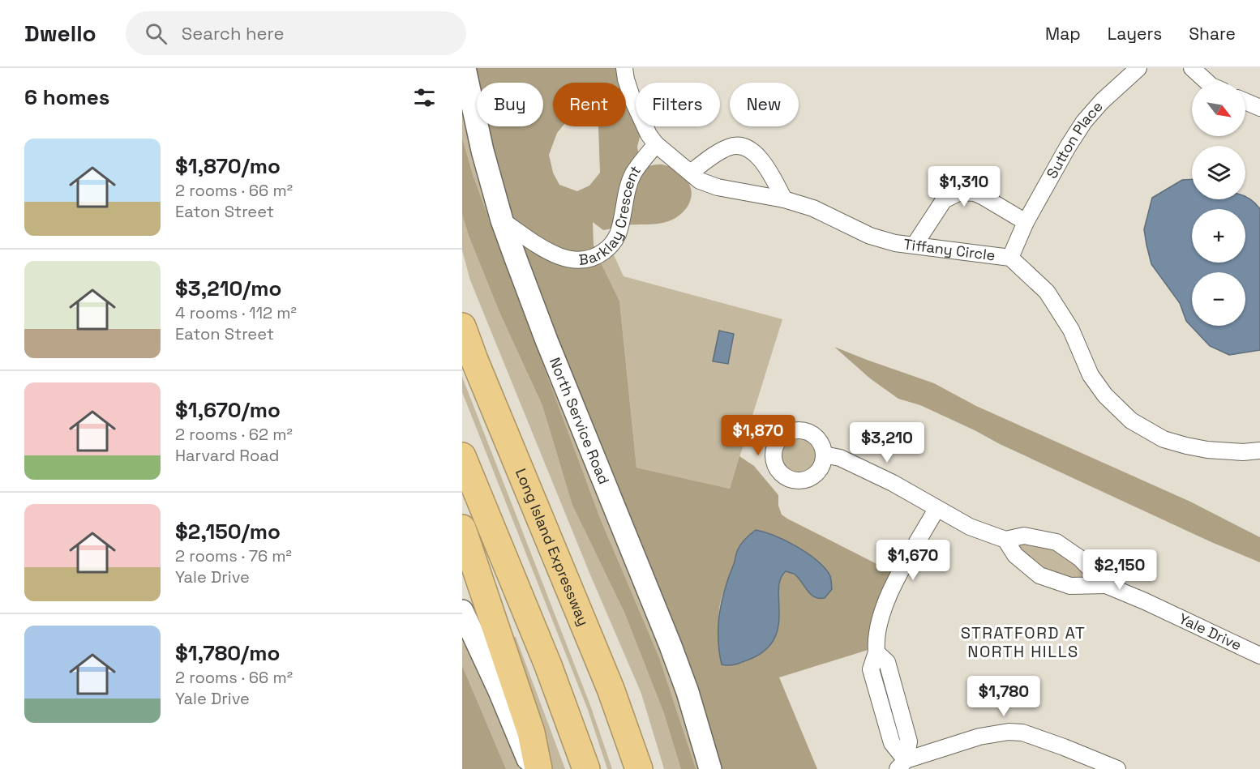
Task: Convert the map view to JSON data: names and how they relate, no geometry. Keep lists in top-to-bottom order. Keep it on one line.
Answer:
{"streets":{"highway":["Long Island Expressway"],"main road":["North Service Road"],"street":["Sutton Place","Barklay Crescent","Tiffany Circle","Yale Drive"]},"crossings":[["Sutton Place","Tiffany Circle"],["Barklay Crescent","Tiffany Circle"],["Barklay Crescent","North Service Road"]],"districts":["STRATFORD AT NORTH HILLS"],"north":"bottom right","page":{"header":"Dwello","search":"Search here","nav":["Map","Layers","Share"],"heading":"6 homes","map_buttons":["+","−"],"chip":["Buy","Rent","Filters","New"],"list":[{"name":"$1,870/mo","note":"2 rooms · 66 m² · Eaton Street"},{"name":"$3,210/mo","note":"4 rooms · 112 m² · Eaton Street"},{"name":"$1,670/mo","note":"2 rooms · 62 m² · Harvard Road"},{"name":"$2,150/mo","note":"2 rooms · 76 m² · Yale Drive"},{"name":"$1,780/mo","note":"2 rooms · 66 m² · Yale Drive"}],"price":["$1,310","$1,870","$3,210","$1,670","$2,150","$1,780"]}}
